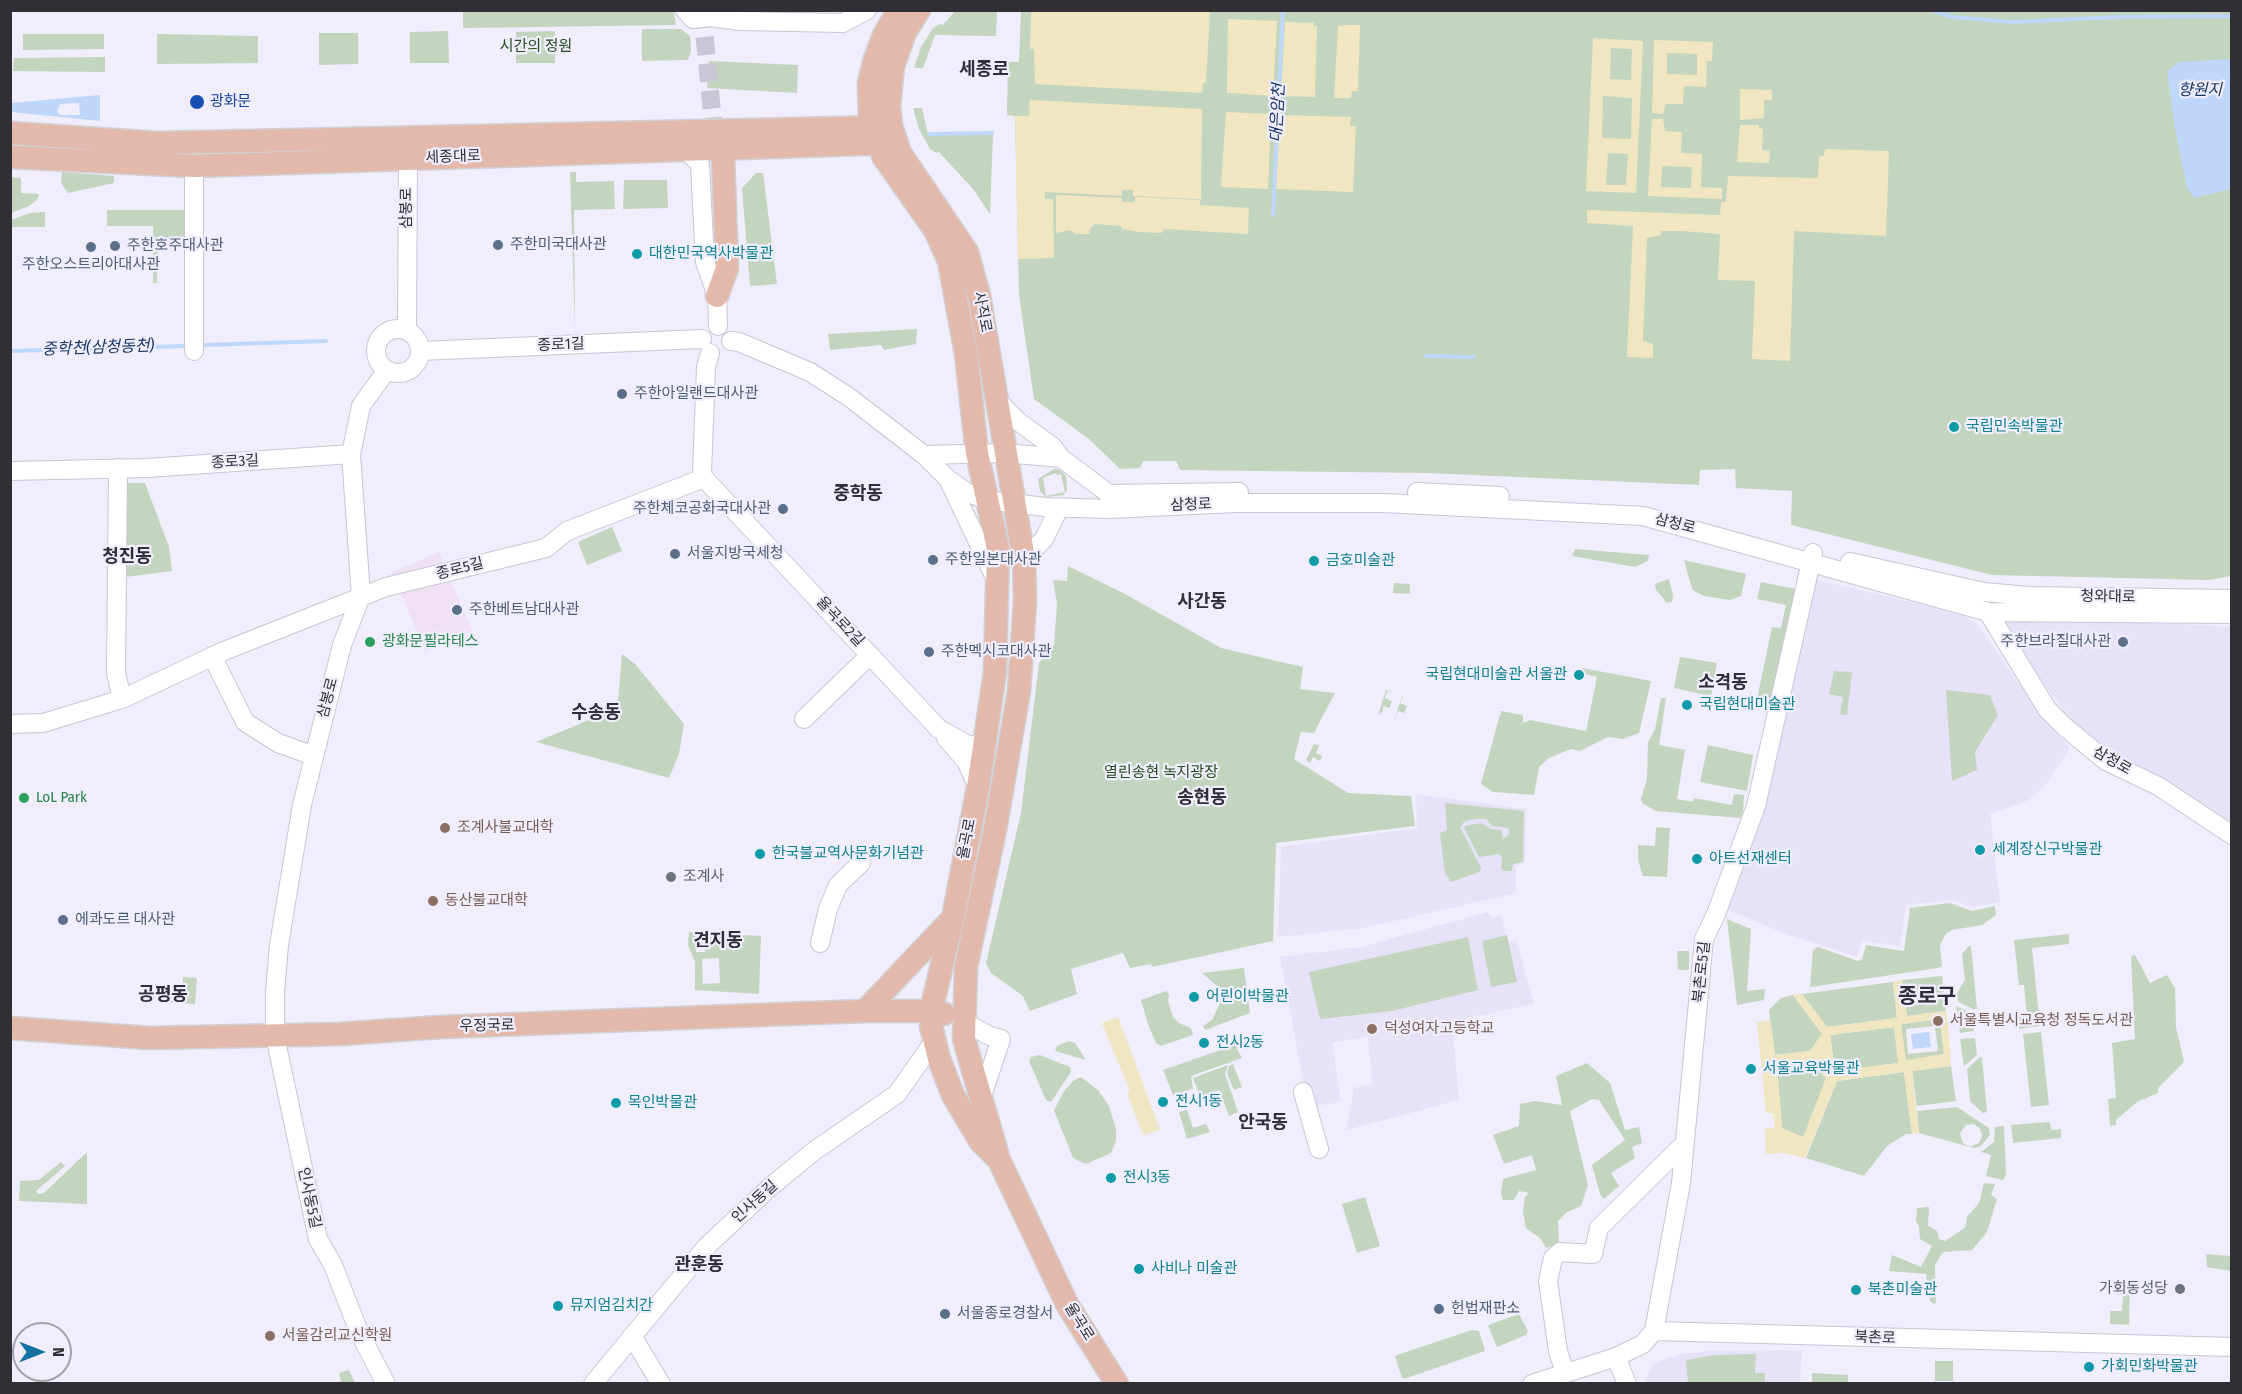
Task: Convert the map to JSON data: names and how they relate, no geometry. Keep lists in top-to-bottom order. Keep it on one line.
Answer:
{"streets":{"main road":["세종대로","사직로","율곡로","우정국로"],"street":["삼봉로","종로1길","종로3길","삼청로","종로5길","청와대로","율곡로2길","북촌로5길","인사동5길","인사동길","북촌로"]},"crossings":[["세종대로","삼봉로"],["세종대로","사직로"],["삼봉로","종로1길"],["삼봉로","종로3길"],["삼봉로","종로5길"],["삼봉로","우정국로"],["삼봉로","인사동5길"],["사직로","삼청로"],["사직로","율곡로"],["삼청로","청와대로"],["삼청로","율곡로"],["삼청로","북촌로5길"],["종로5길","율곡로2길"],["율곡로2길","율곡로"],["율곡로","우정국로"],["율곡로","인사동길"],["북촌로5길","북촌로"],["우정국로","인사동5길"]],"districts":["세종로","중학동","청진동","사간동","소격동","수송동","송현동","견지동","공평동","종로구","안국동","관훈동"],"water":["향원지","대은암천","중학천(삼청동천)"],"parks":["시간의 정원","열린송현 녹지광장"],"places":["광화문","주한미국대사관","주한호주대사관","주한오스트리아대사관","대한민국역사박물관","주한아일랜드대사관","국립민속박물관","주한체코공화국대사관","서울지방국세청","주한일본대사관","금호미술관","주한베트남대사관","광화문필라테스","주한브라질대사관","주한멕시코대사관","국립현대미술관 서울관","국립현대미술관","LoL Park","조계사불교대학","세계장신구박물관","한국불교역사문화기념관","아트선재센터","조계사","동산불교대학","에콰도르 대사관","어린이박물관","서울특별시교육청 정독도서관","덕성여자고등학교","전시2동","서울교육박물관","전시1동","목인박물관","전시3동","사비나 미술관","가회동성당","북촌미술관","뮤지엄김치간","헌법재판소","서울종로경찰서","서울감리교신학원","가회민화박물관"],"north":"right"}
